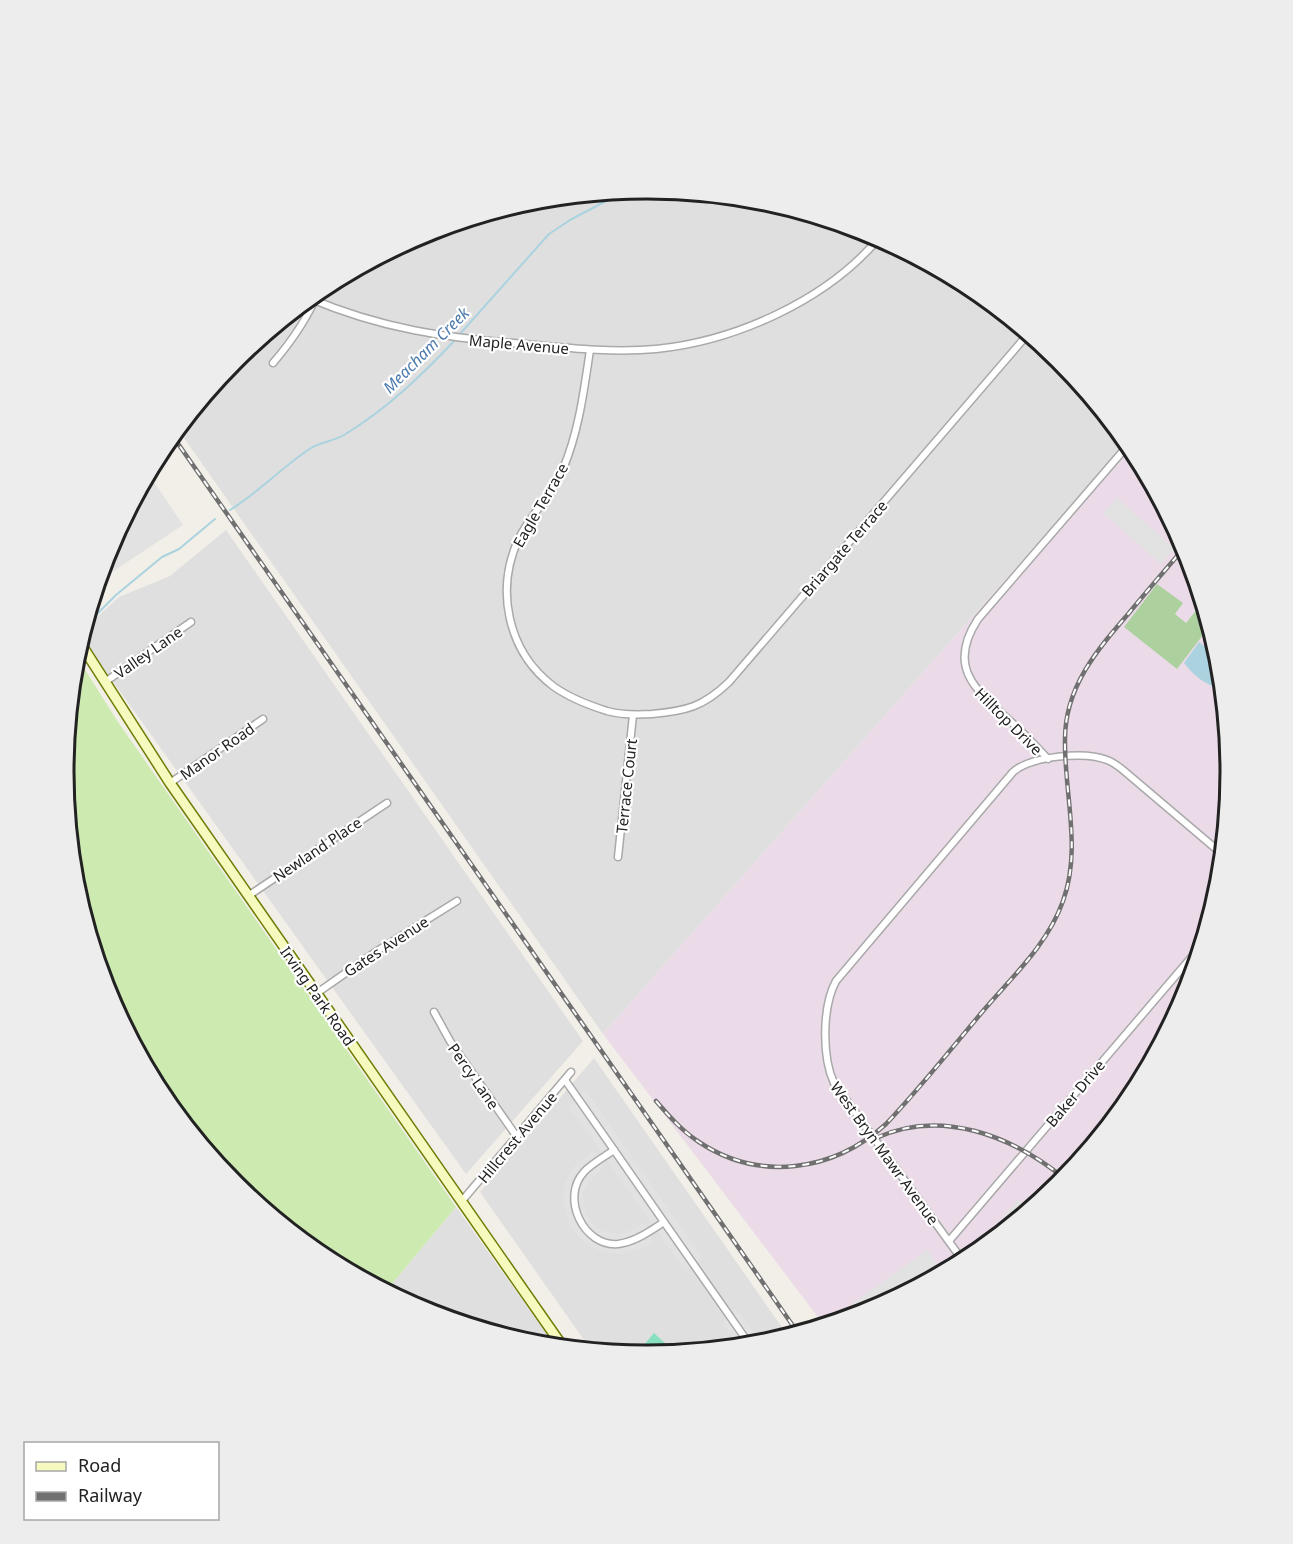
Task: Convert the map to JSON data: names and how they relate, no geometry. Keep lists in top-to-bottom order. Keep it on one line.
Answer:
{"streets":{"main road":["Irving Park Road"],"street":["Maple Avenue","Eagle Terrace","Briargate Terrace","Valley Lane","Hilltop Drive","Manor Road","Terrace Court","Newland Place","Gates Avenue","Percy Lane","Baker Drive","Hillcrest Avenue","West Bryn Mawr Avenue"]},"crossings":[["Maple Avenue","Eagle Terrace"],["Eagle Terrace","Briargate Terrace"],["Briargate Terrace","Terrace Court"],["Valley Lane","Irving Park Road"],["Hilltop Drive","West Bryn Mawr Avenue"],["Manor Road","Irving Park Road"],["Newland Place","Irving Park Road"],["Gates Avenue","Irving Park Road"],["Irving Park Road","Hillcrest Avenue"],["Percy Lane","Hillcrest Avenue"],["Baker Drive","West Bryn Mawr Avenue"]],"water":["Meacham Creek"],"legend":["Road","Railway"]}
